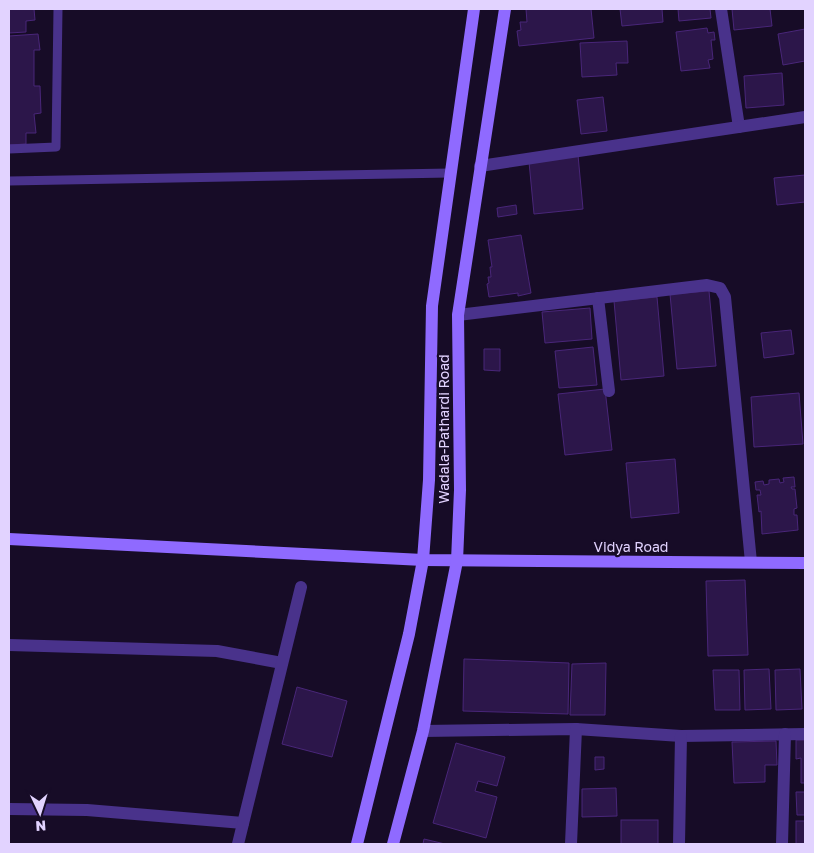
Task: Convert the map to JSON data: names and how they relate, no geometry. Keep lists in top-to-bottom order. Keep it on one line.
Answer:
{"streets":{"main road":["Wadala-Pathardi Road","Vidya Road"]},"crossings":[["Wadala-Pathardi Road","Vidya Road"]],"north":"bottom"}
